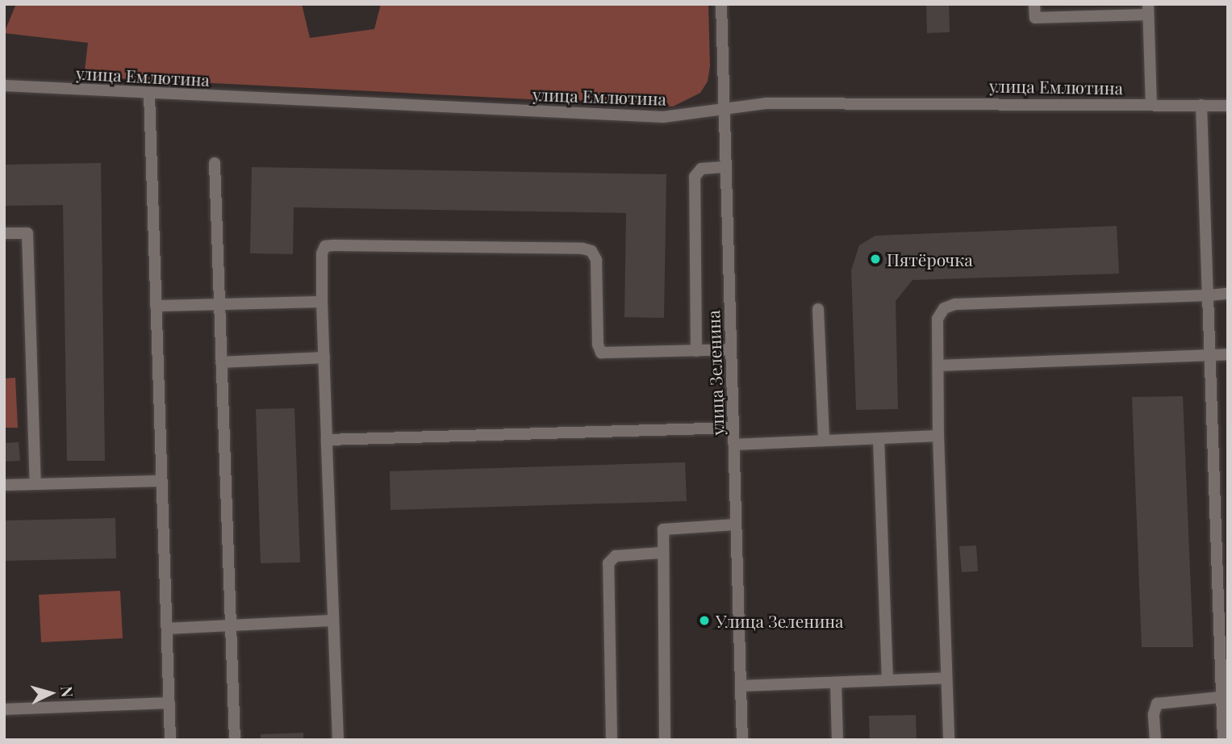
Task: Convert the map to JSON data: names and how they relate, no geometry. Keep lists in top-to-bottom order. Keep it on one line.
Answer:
{"streets":{"street":["улица Емлютина","улица Зеленина"]},"crossings":[["улица Емлютина","улица Зеленина"]],"places":["Пятёрочка","Улица Зеленина"],"north":"right"}
